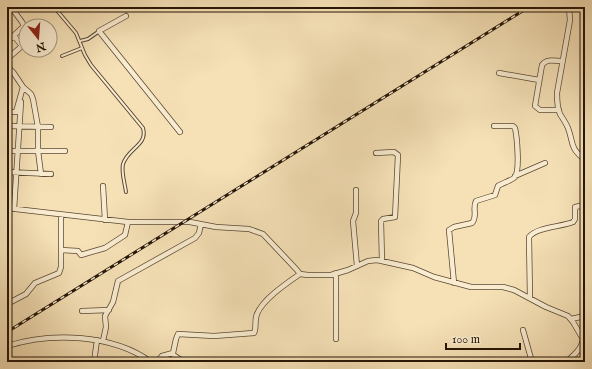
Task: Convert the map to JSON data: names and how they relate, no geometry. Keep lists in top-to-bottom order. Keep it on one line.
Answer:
{"scale_bar":"100 m","north":"bottom"}
